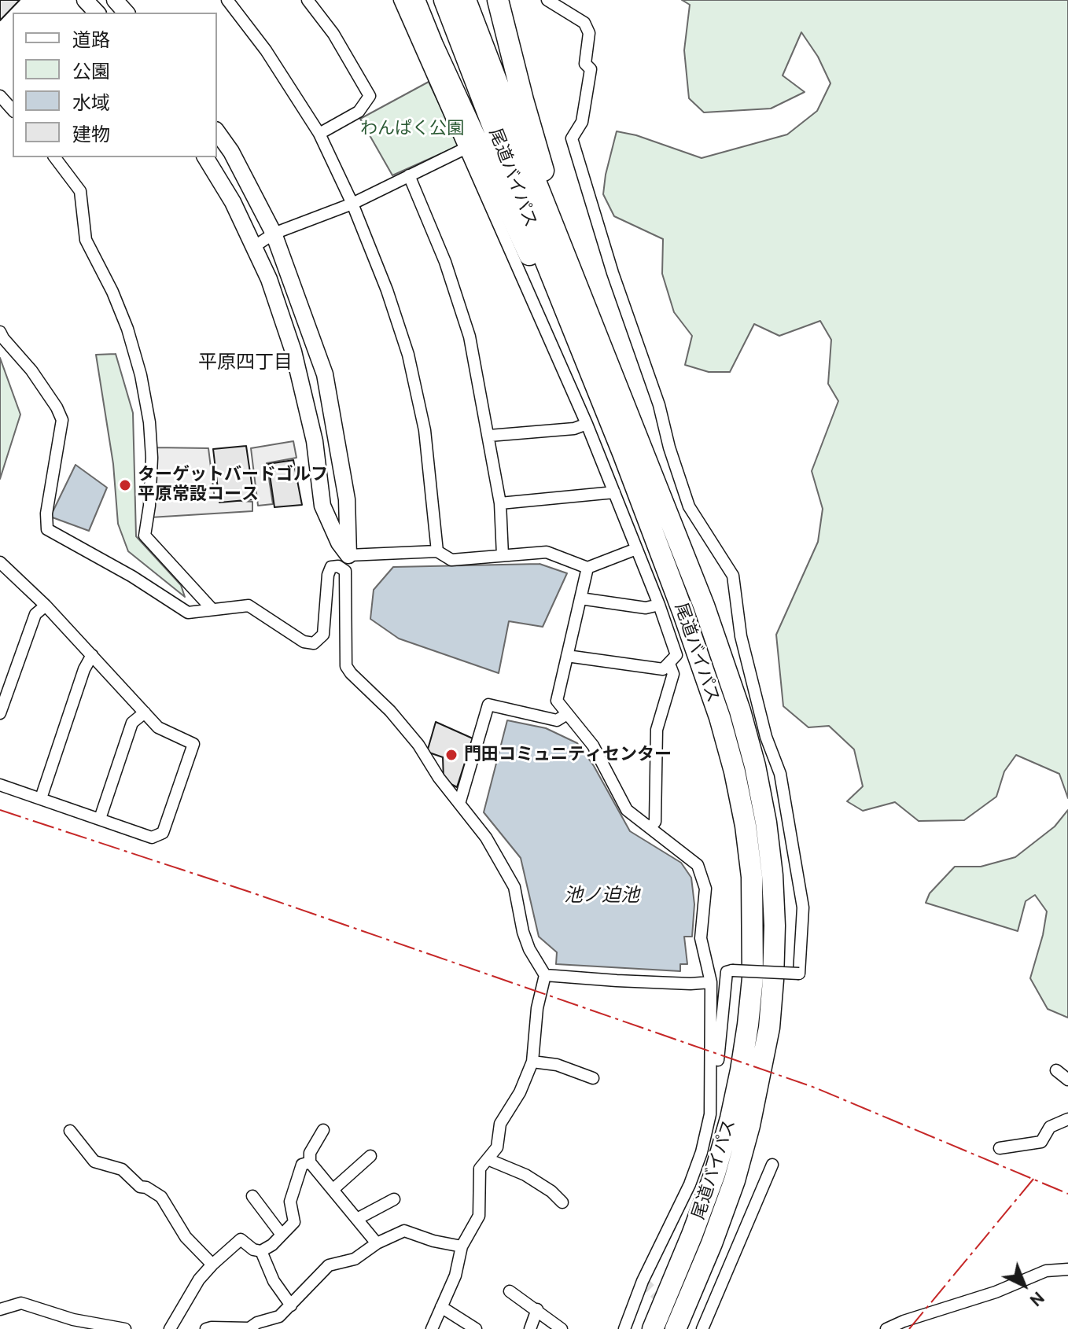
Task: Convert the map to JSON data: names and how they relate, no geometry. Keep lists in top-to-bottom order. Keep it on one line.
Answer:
{"streets":{"highway":["尾道バイパス"]},"districts":["平原四丁目"],"water":["池ノ迫池"],"parks":["わんぱく公園"],"places":["ターゲットバードゴルフ 平原常設コース","門田コミュニティセンター"],"legend":["道路","公園","水域","建物"],"north":"bottom right"}
